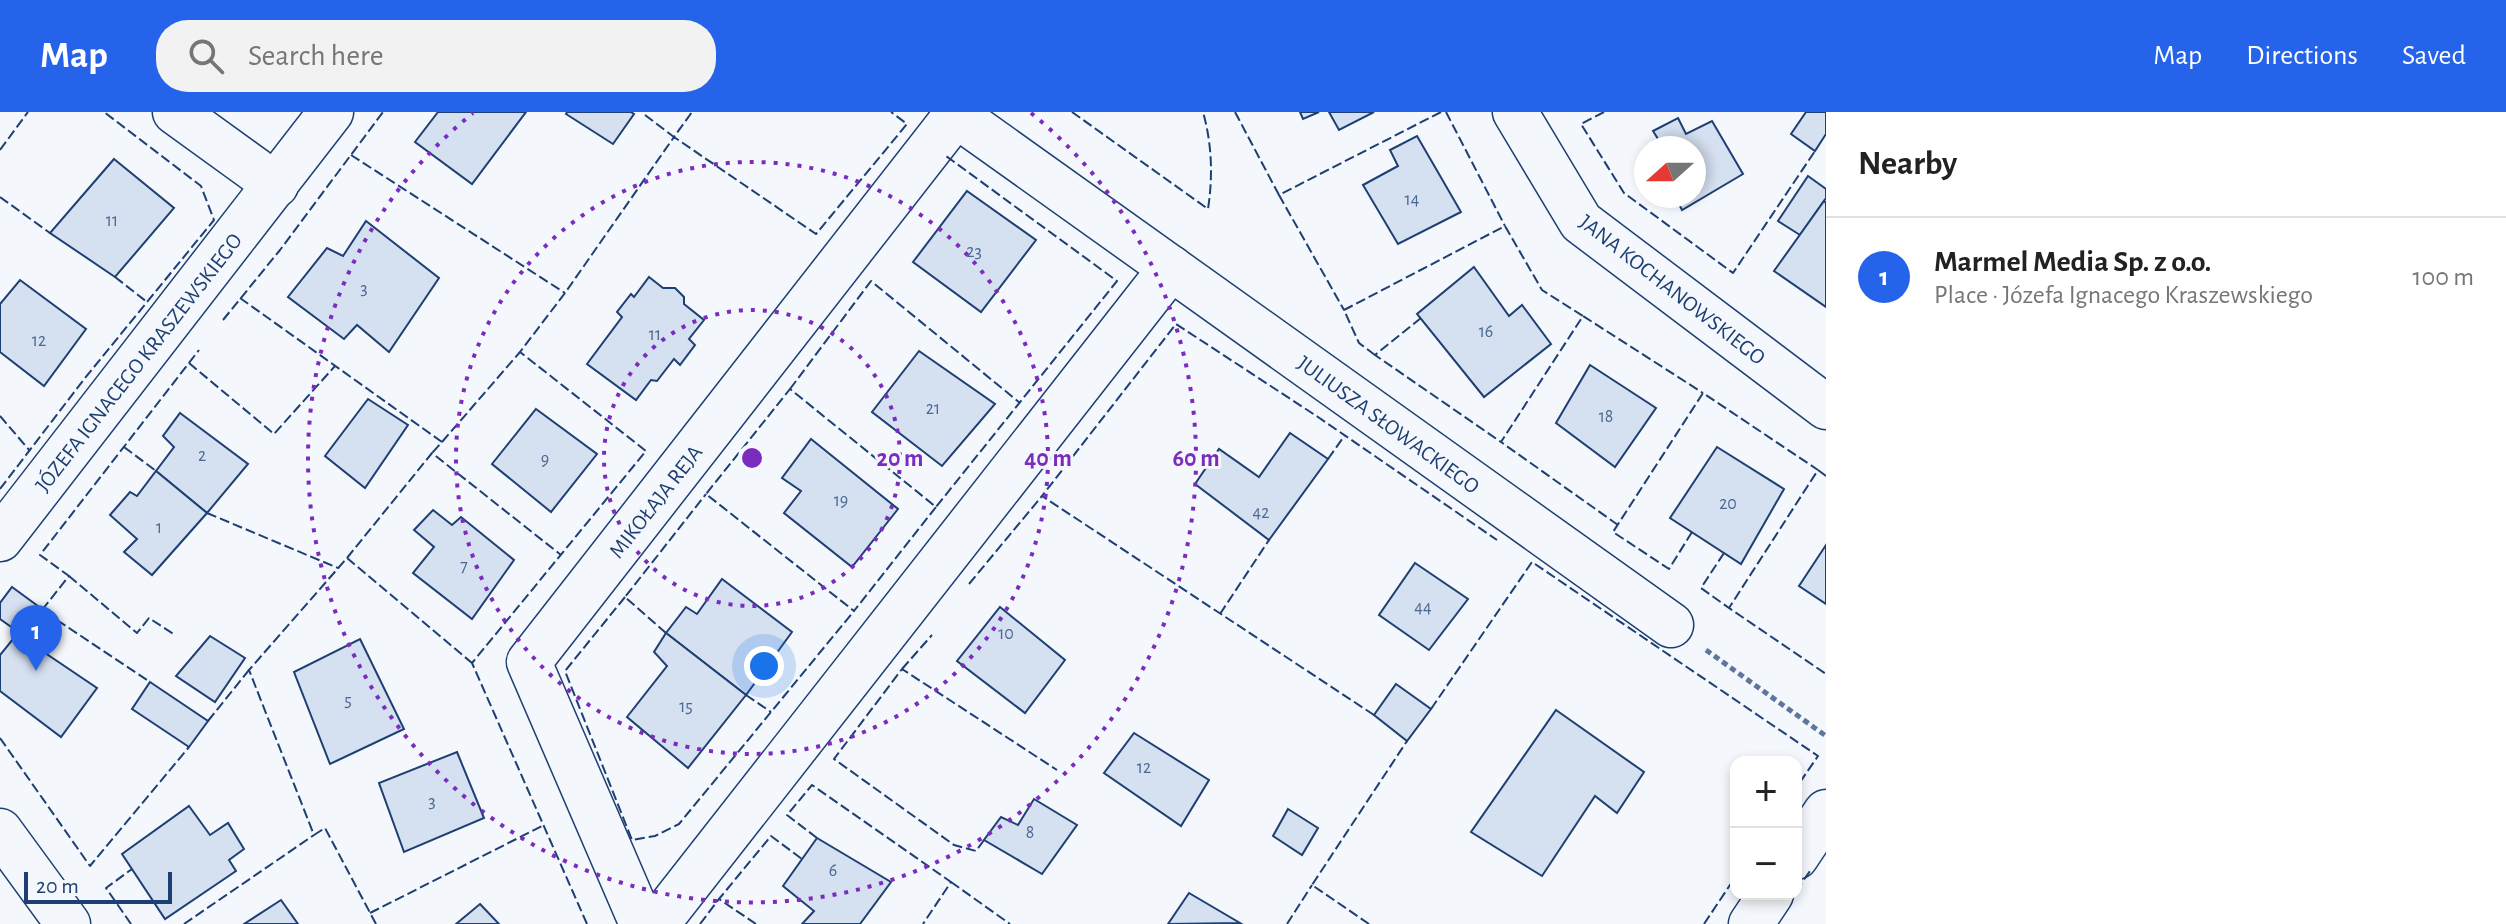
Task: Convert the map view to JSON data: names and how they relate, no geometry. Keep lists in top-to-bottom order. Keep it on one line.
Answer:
{"streets":{"street":["JANA KOCHANOWSKIEGO","JÓZEFA IGNACEGO KRASZEWSKIEGO","JULIUSZA SŁOWACKIEGO","MIKOŁAJA REJA"]},"crossings":[["JULIUSZA SŁOWACKIEGO","MIKOŁAJA REJA"]],"house_numbers":["14","11","23","3","16","11","12","21","18","2","9","19","20","42","1","7","44","10","5","15","12","3","8","6"],"scale_bar":"20 m","north":"left","page":{"header":"Map","search":"Search here","nav":["Map","Directions","Saved"],"heading":"Nearby","list":[{"mark":"1","name":"Marmel Media Sp. z o.o.","note":"Place · Józefa Ignacego Kraszewskiego","value":"100 m"}],"pins":"1","map_buttons":["+","−"],"scale":"20 m"},"rings":["20 m","40 m","60 m"]}
